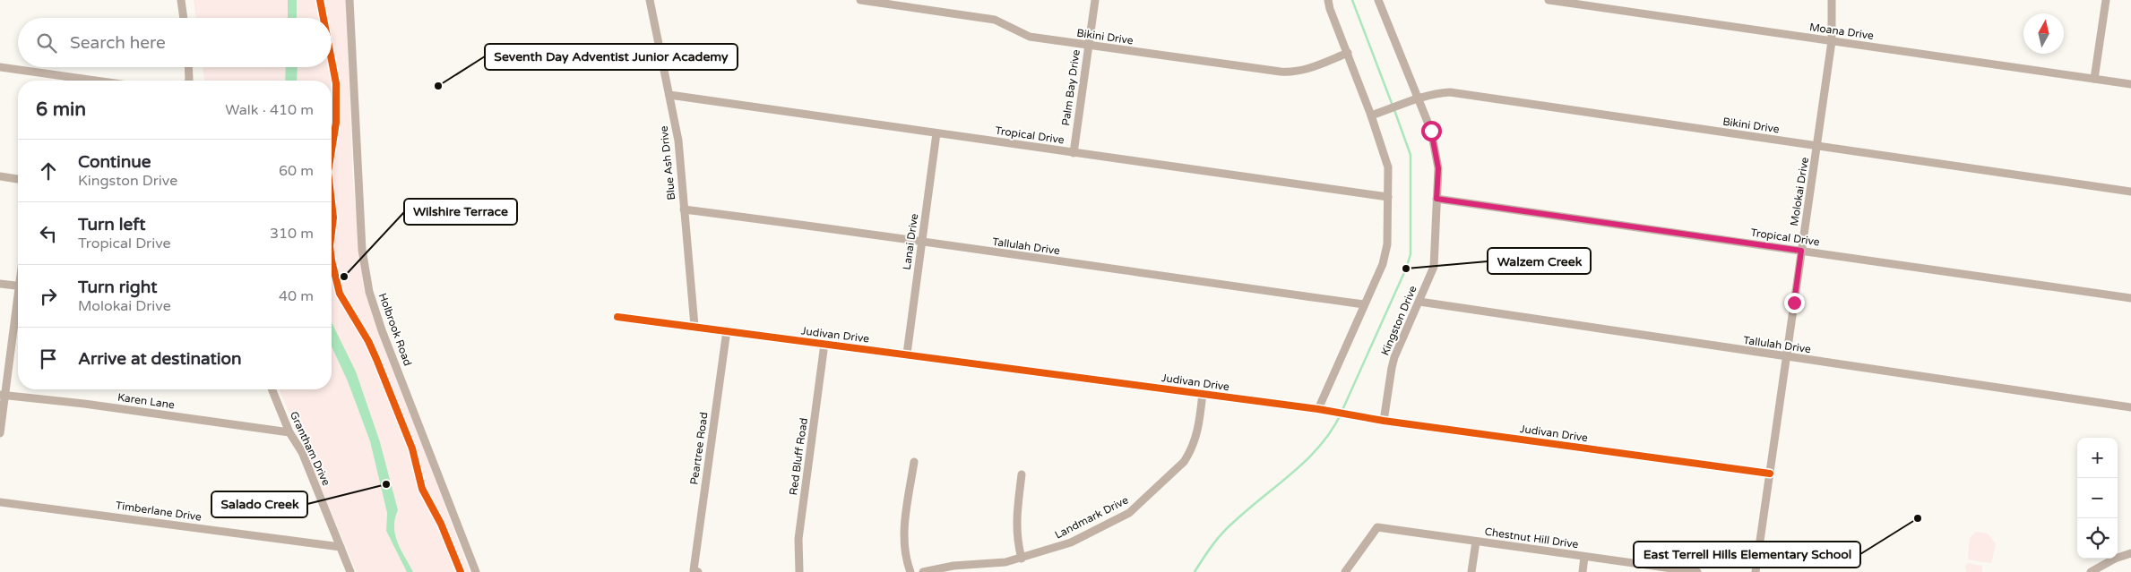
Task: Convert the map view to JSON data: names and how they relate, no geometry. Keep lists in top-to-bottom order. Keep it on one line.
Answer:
{"streets":{"street":["Moana Drive","Bikini Drive","Palm Bay Drive","Tropical Drive","Blue Ash Drive","Molokai Drive","Lanai Drive","Tallulah Drive","Kingston Drive","Holbrook Road","Judivan Drive","Karen Lane","Grantham Drive","Peartree Road","Red Bluff Road","Timberlane Drive","Landmark Drive","Chestnut Hill Drive"]},"crossings":[["Moana Drive","Molokai Drive"],["Bikini Drive","Palm Bay Drive"],["Bikini Drive","Molokai Drive"],["Bikini Drive","Kingston Drive"],["Palm Bay Drive","Tropical Drive"],["Tropical Drive","Blue Ash Drive"],["Tropical Drive","Molokai Drive"],["Tropical Drive","Lanai Drive"],["Tropical Drive","Kingston Drive"],["Blue Ash Drive","Tallulah Drive"],["Blue Ash Drive","Judivan Drive"],["Molokai Drive","Tallulah Drive"],["Molokai Drive","Judivan Drive"],["Lanai Drive","Tallulah Drive"],["Lanai Drive","Judivan Drive"],["Tallulah Drive","Kingston Drive"],["Kingston Drive","Judivan Drive"],["Judivan Drive","Peartree Road"],["Judivan Drive","Red Bluff Road"],["Judivan Drive","Landmark Drive"],["Karen Lane","Grantham Drive"],["Grantham Drive","Timberlane Drive"]],"places":["Seventh Day Adventist Junior Academy","Walzem Creek","Wilshire Terrace","Salado Creek","East Terrell Hills Elementary School"],"north":"top","page":{"search":"Search here","heading":["6 min","Walk · 410 m"],"list":[["Continue","Kingston Drive","60 m"],["Turn left","Tropical Drive","310 m"],["Turn right","Molokai Drive","40 m"],"Arrive at destination"],"map_buttons":["+","−"]}}
